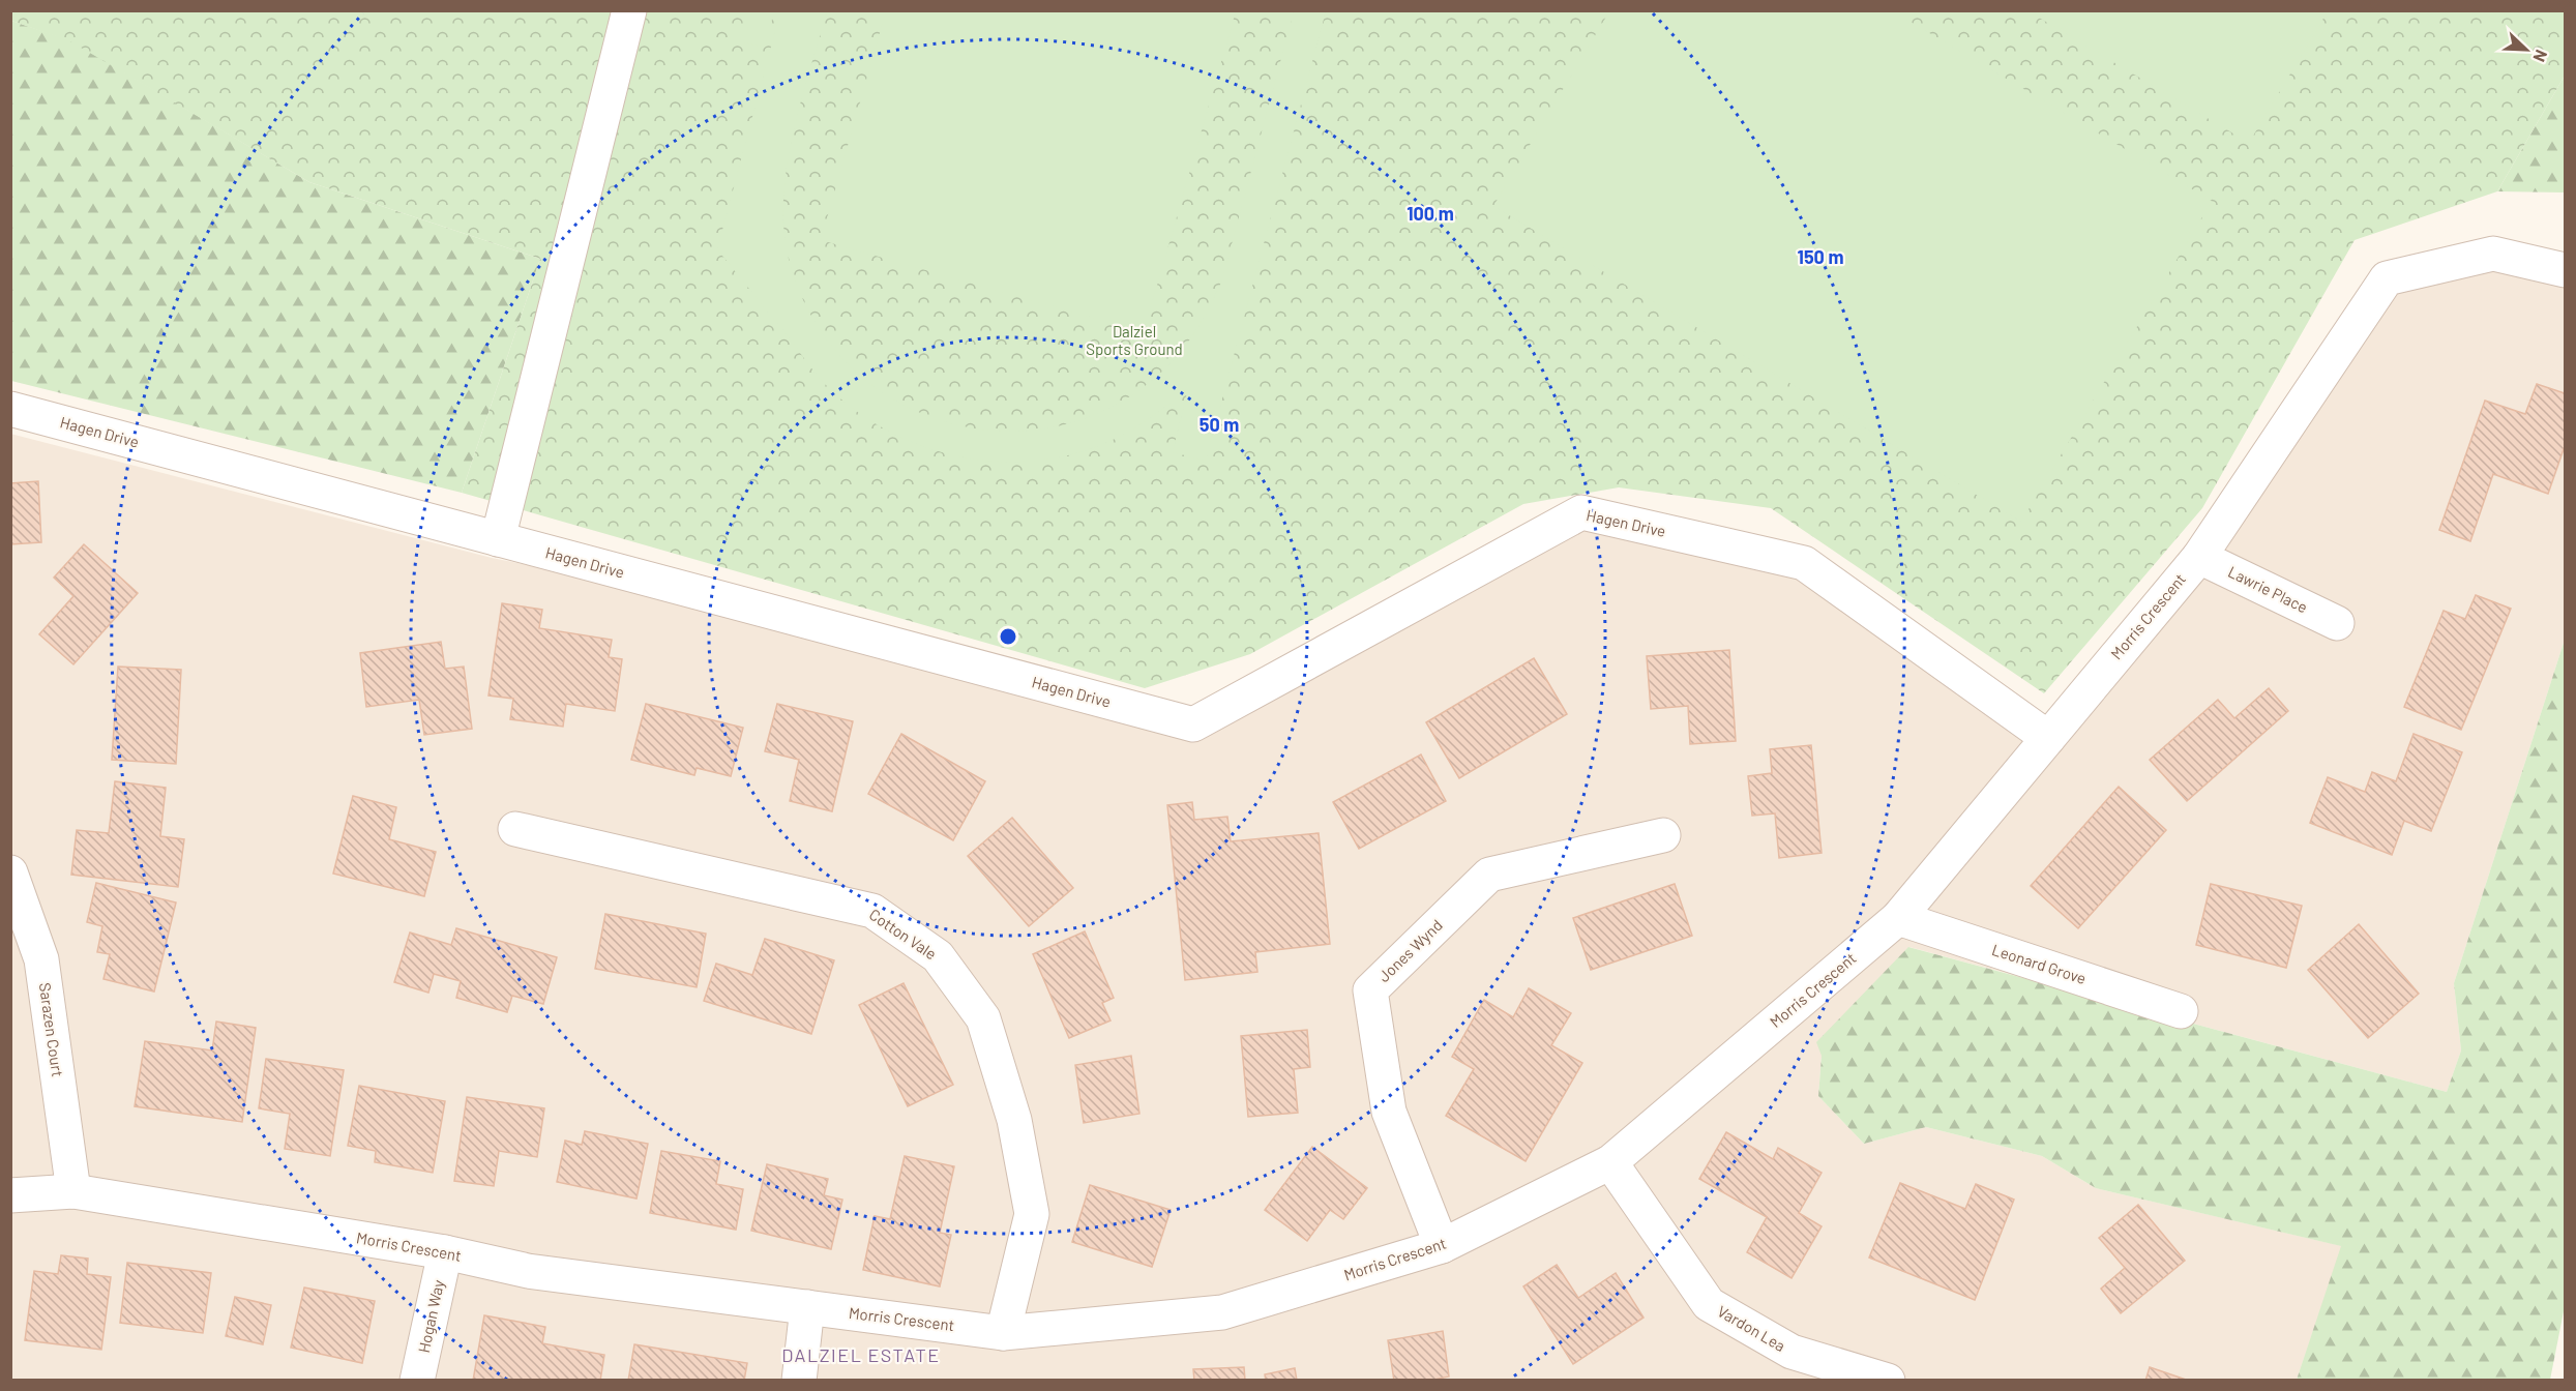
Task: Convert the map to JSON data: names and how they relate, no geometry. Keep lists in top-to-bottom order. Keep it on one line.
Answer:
{"streets":{"street":["Hagen Drive","Lawrie Place","Morris Crescent","Cotton Vale","Jones Wynd","Leonard Grove","Sarazen Court","Hogan Way","Vardon Lea"]},"crossings":[["Hagen Drive","Morris Crescent"],["Lawrie Place","Morris Crescent"],["Morris Crescent","Cotton Vale"],["Morris Crescent","Jones Wynd"],["Morris Crescent","Leonard Grove"],["Morris Crescent","Sarazen Court"],["Morris Crescent","Hogan Way"],["Morris Crescent","Vardon Lea"]],"districts":["DALZIEL ESTATE"],"parks":["Dalziel Sports Ground"],"north":"bottom right","rings":["100 m","150 m","50 m"]}
